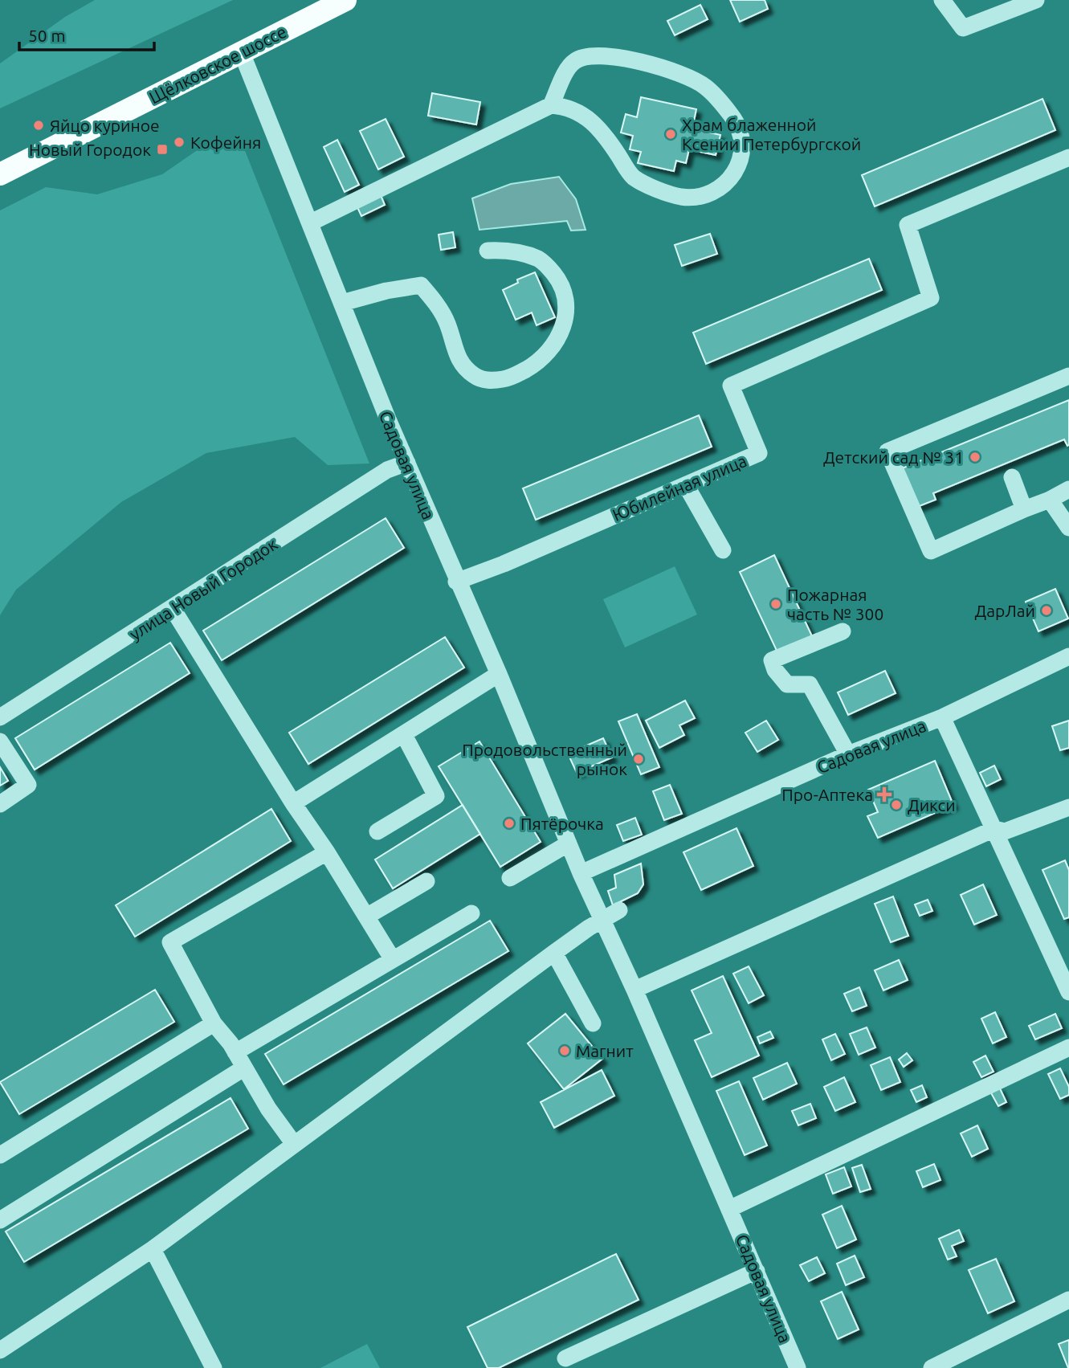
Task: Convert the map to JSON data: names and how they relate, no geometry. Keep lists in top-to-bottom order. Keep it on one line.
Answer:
{"streets":{"main road":["Щёлковское шоссе"],"street":["Садовая улица","Юбилейная улица","улица Новый Городок"]},"crossings":[["Щёлковское шоссе","Садовая улица"],["Садовая улица","Юбилейная улица"],["Садовая улица","улица Новый Городок"]],"places":{"other":["Яйцо куриное","Храм блаженной Ксении Петербургской","Кофейня","Детский сад № 31","Пожарная часть № 300","ДарЛай","Продовольственный рынок","Дикси","Пятёрочка","Магнит"],"transit":["Новый Городок"],"health":["Про-Аптека"]},"scale_bar":"50 m"}
